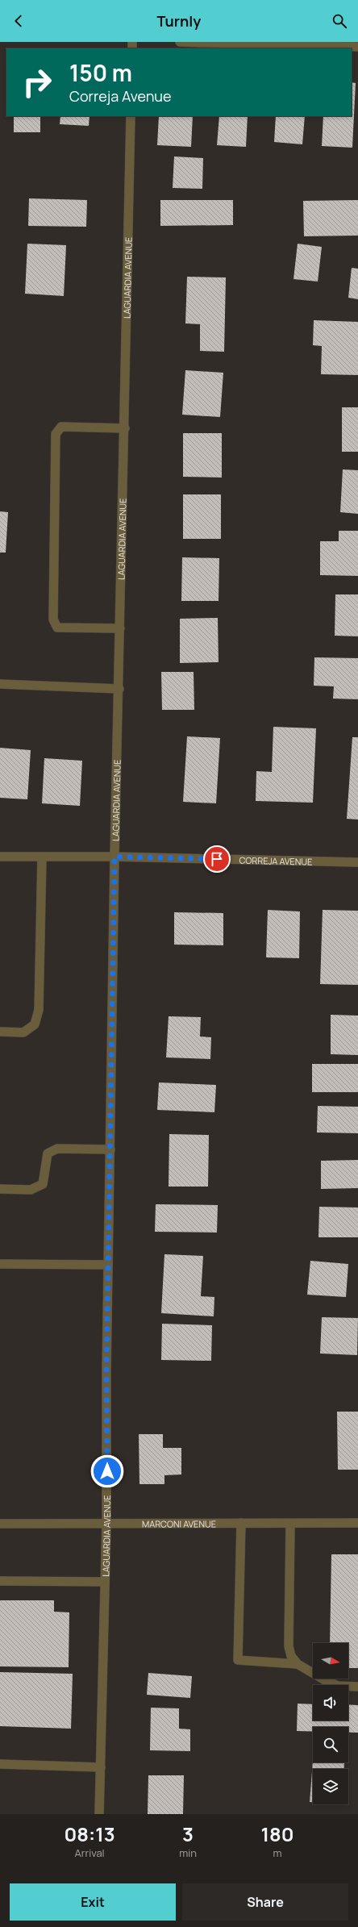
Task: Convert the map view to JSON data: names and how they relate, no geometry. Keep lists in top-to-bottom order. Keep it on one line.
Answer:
{"streets":{"street":["LAGUARDIA AVENUE","CORREJA AVENUE","MARCONI AVENUE"]},"crossings":[["LAGUARDIA AVENUE","CORREJA AVENUE"],["LAGUARDIA AVENUE","MARCONI AVENUE"]],"north":"right","page":{"header":"Turnly","turn":["150 m","Correja Avenue"],"eta":["08:13","Arrival","3","min","180","m"],"buttons":["Exit","Share"]}}
